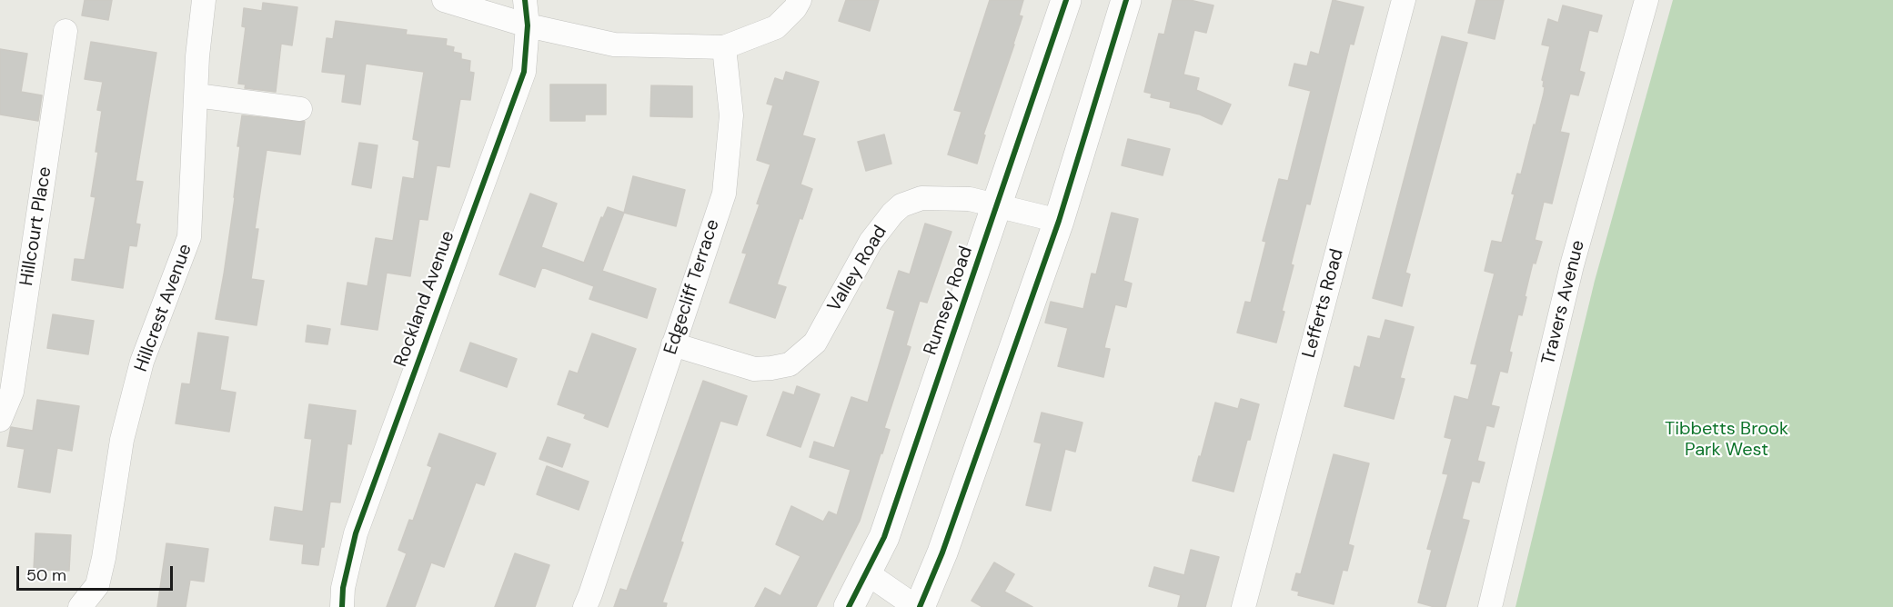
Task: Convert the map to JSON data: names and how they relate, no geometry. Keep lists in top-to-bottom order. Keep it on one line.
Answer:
{"streets":{"street":["Hillcourt Place","Valley Road","Edgecliff Terrace","Rockland Avenue","Rumsey Road","Travers Avenue","Lefferts Road","Hillcrest Avenue"]},"crossings":[["Valley Road","Edgecliff Terrace"],["Valley Road","Rumsey Road"]],"parks":["Tibbetts Brook Park West"],"scale_bar":"50 m"}
